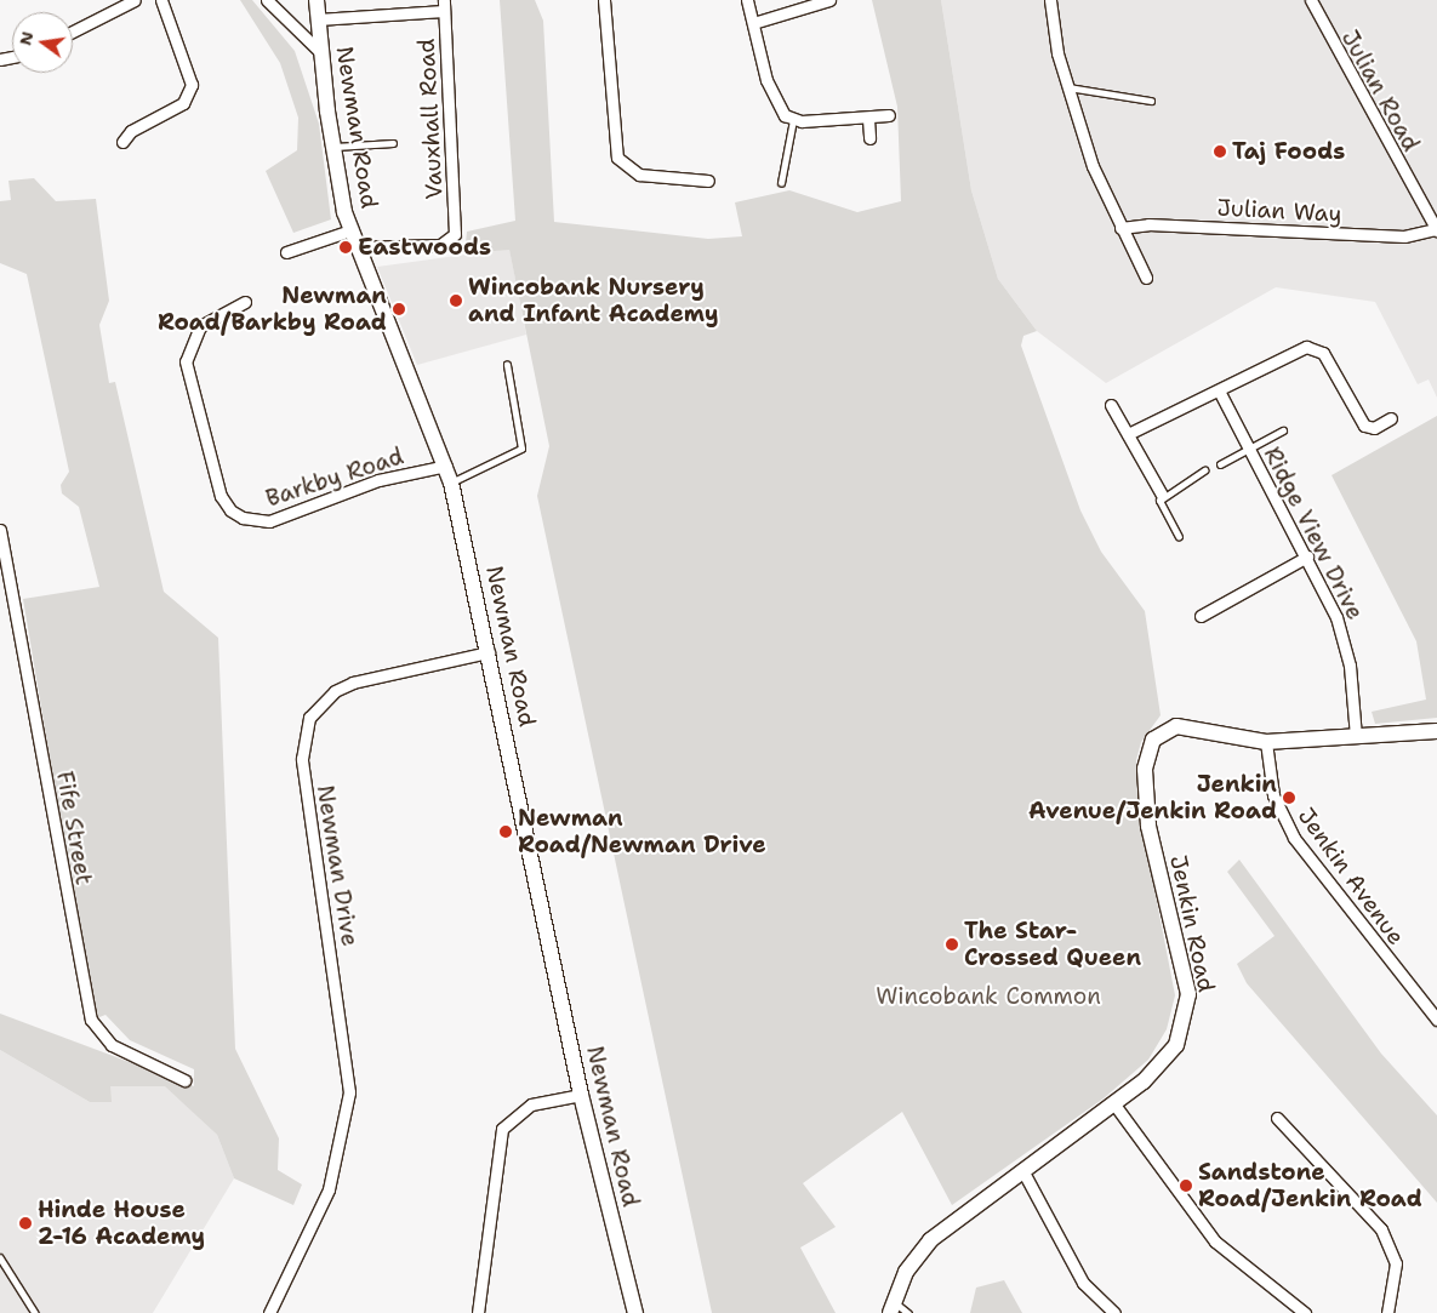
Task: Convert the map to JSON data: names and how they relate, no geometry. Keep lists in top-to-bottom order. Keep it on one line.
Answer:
{"streets":{"street":["Julian Road","Vauxhall Road","Newman Road","Julian Way","Barkby Road","Ridge View Drive","Fife Street","Newman Drive","Jenkin Avenue","Jenkin Road"]},"crossings":[["Julian Road","Julian Way"],["Vauxhall Road","Newman Road"],["Newman Road","Barkby Road"],["Newman Road","Newman Drive"],["Ridge View Drive","Jenkin Road"],["Jenkin Avenue","Jenkin Road"]],"parks":["Wincobank Common"],"places":["Taj Foods","Eastwoods","Wincobank Nursery and Infant Academy","Newman Road/Barkby Road","Jenkin Avenue/Jenkin Road","Newman Road/Newman Drive","The Star- Crossed Queen","Sandstone Road/Jenkin Road","Hinde House 2-16 Academy"],"north":"left"}
